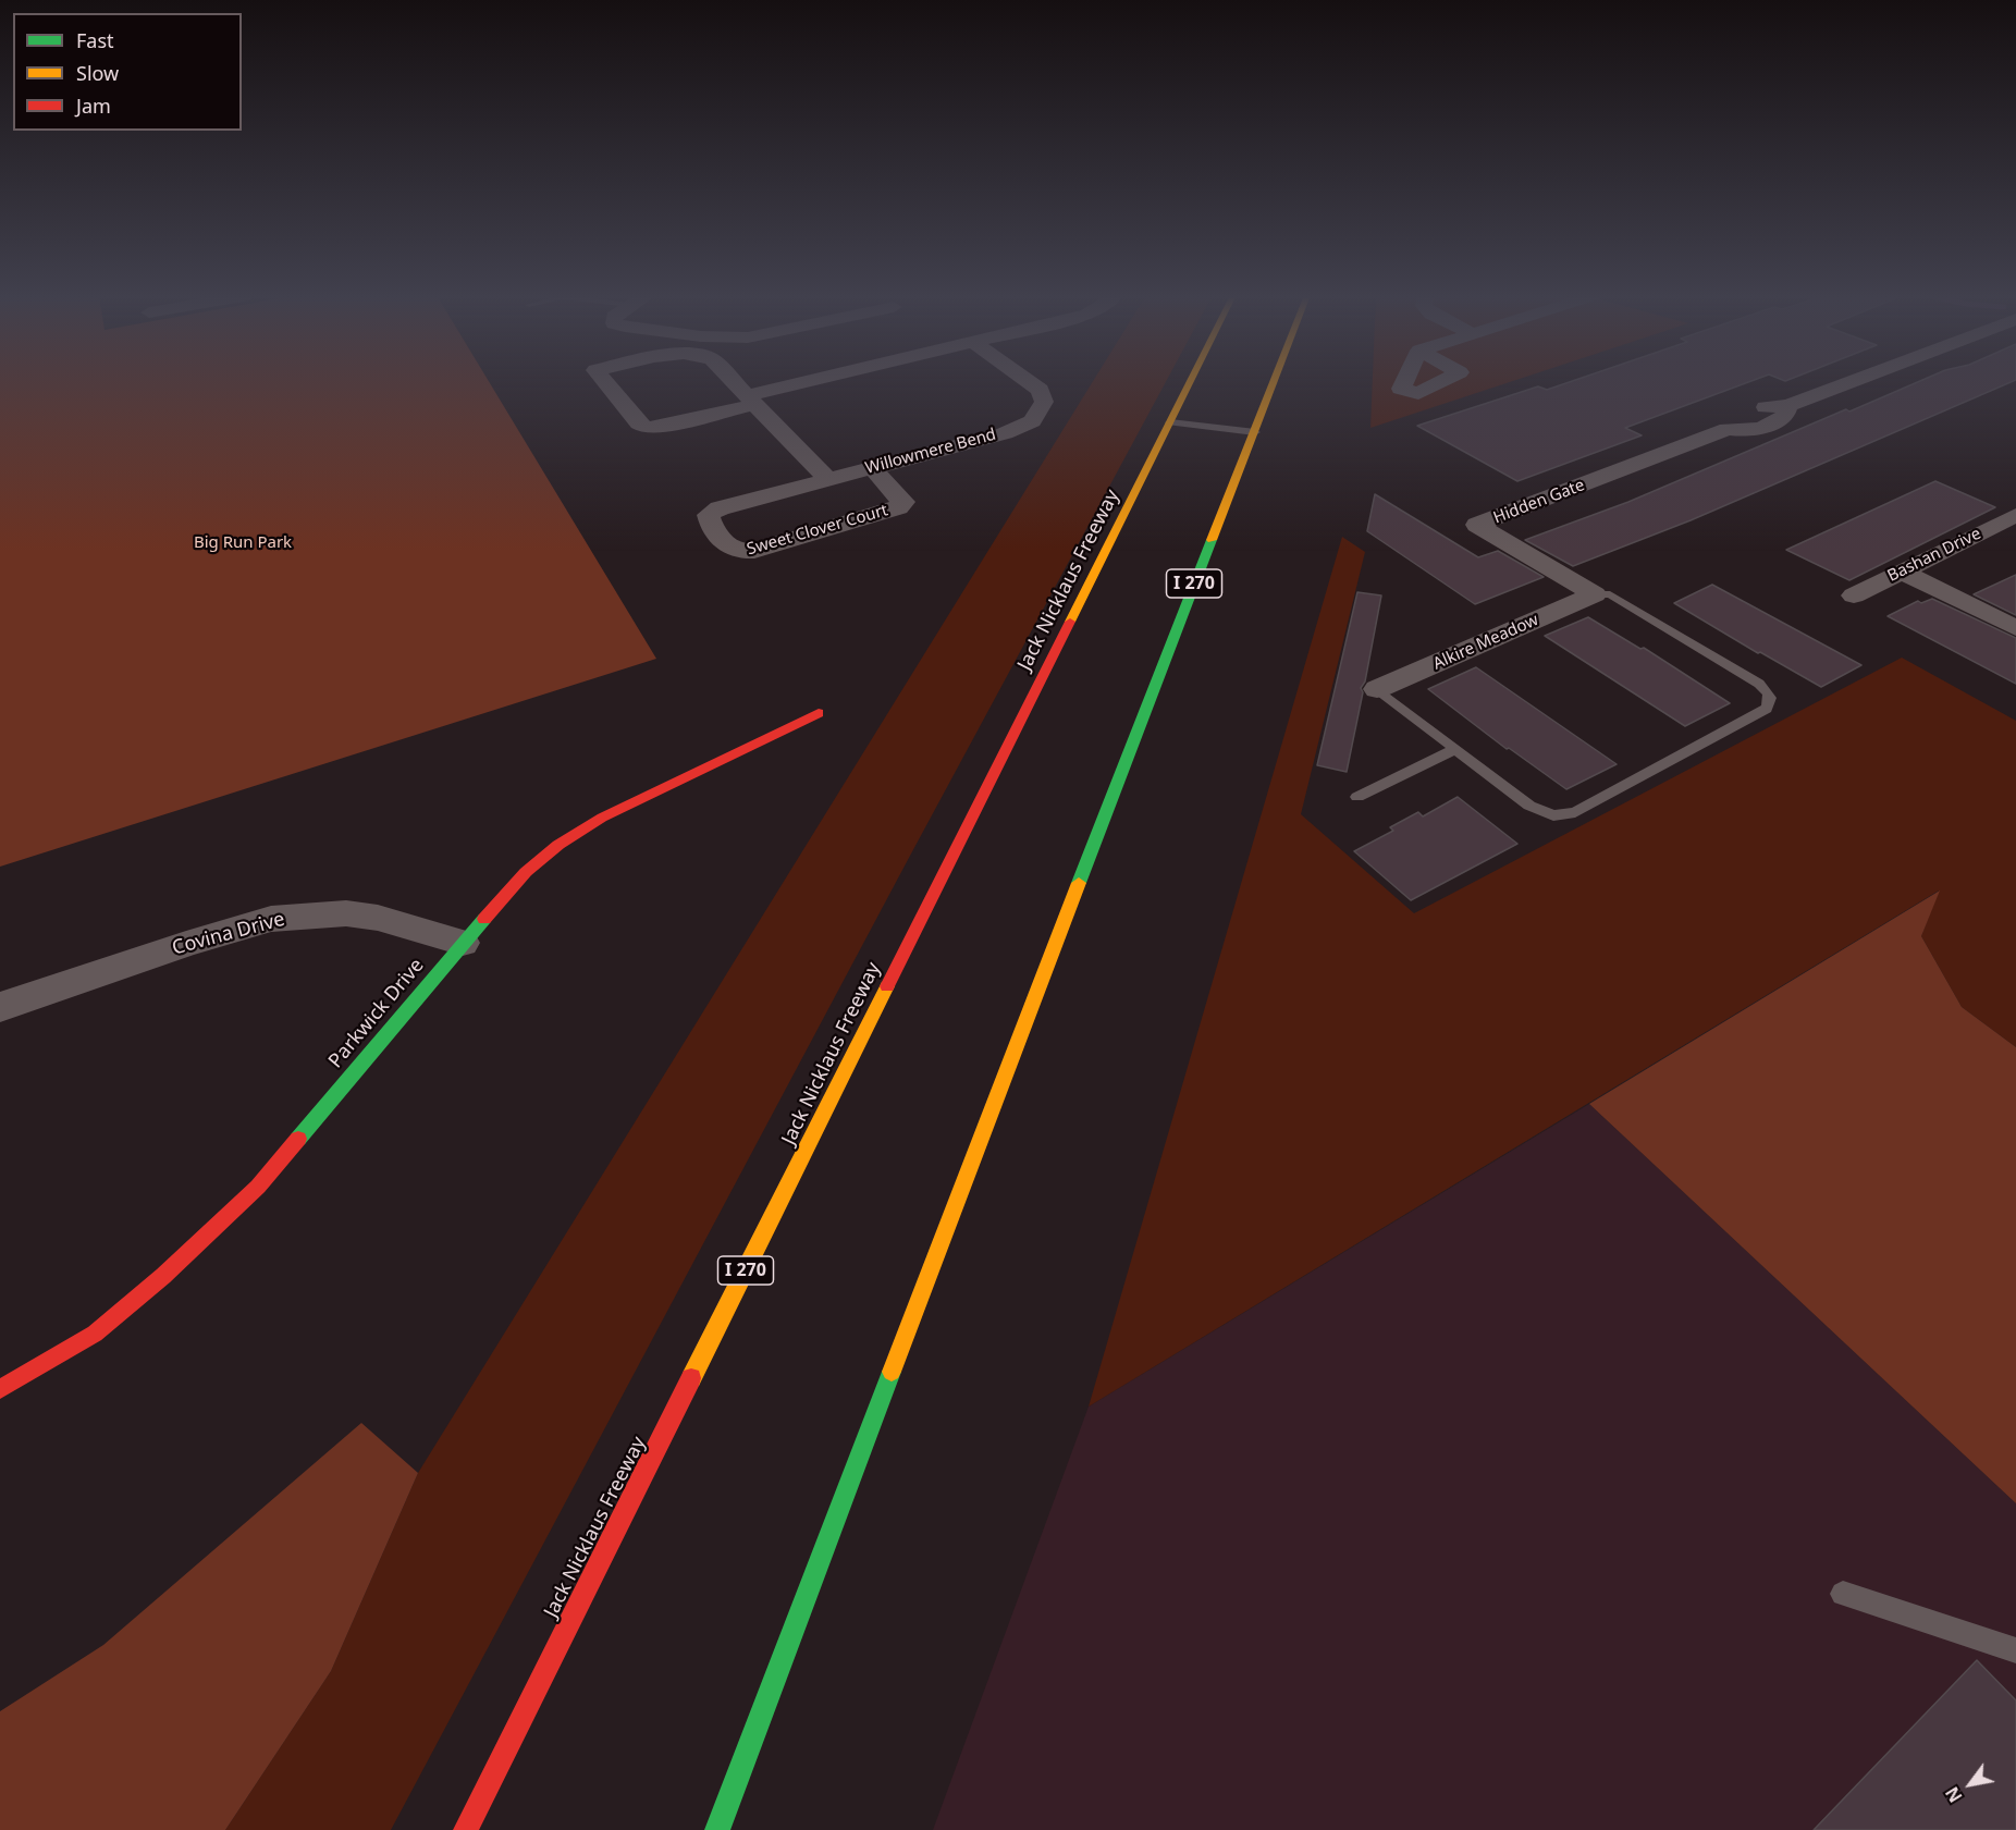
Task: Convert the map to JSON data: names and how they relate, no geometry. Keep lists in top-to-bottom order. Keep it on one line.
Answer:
{"streets":{"main road":["Jack Nicklaus Freeway","I 270","Parkwick Drive"],"street":["Willowmere Bend","Hidden Gate","Sweet Clover Court","Bashan Drive","Alkire Meadow","Covina Drive"]},"crossings":[["Willowmere Bend","Sweet Clover Court"],["Hidden Gate","Alkire Meadow"],["Covina Drive","Parkwick Drive"]],"parks":["Big Run Park"],"legend":["Fast","Slow","Jam"],"north":"bottom left"}
